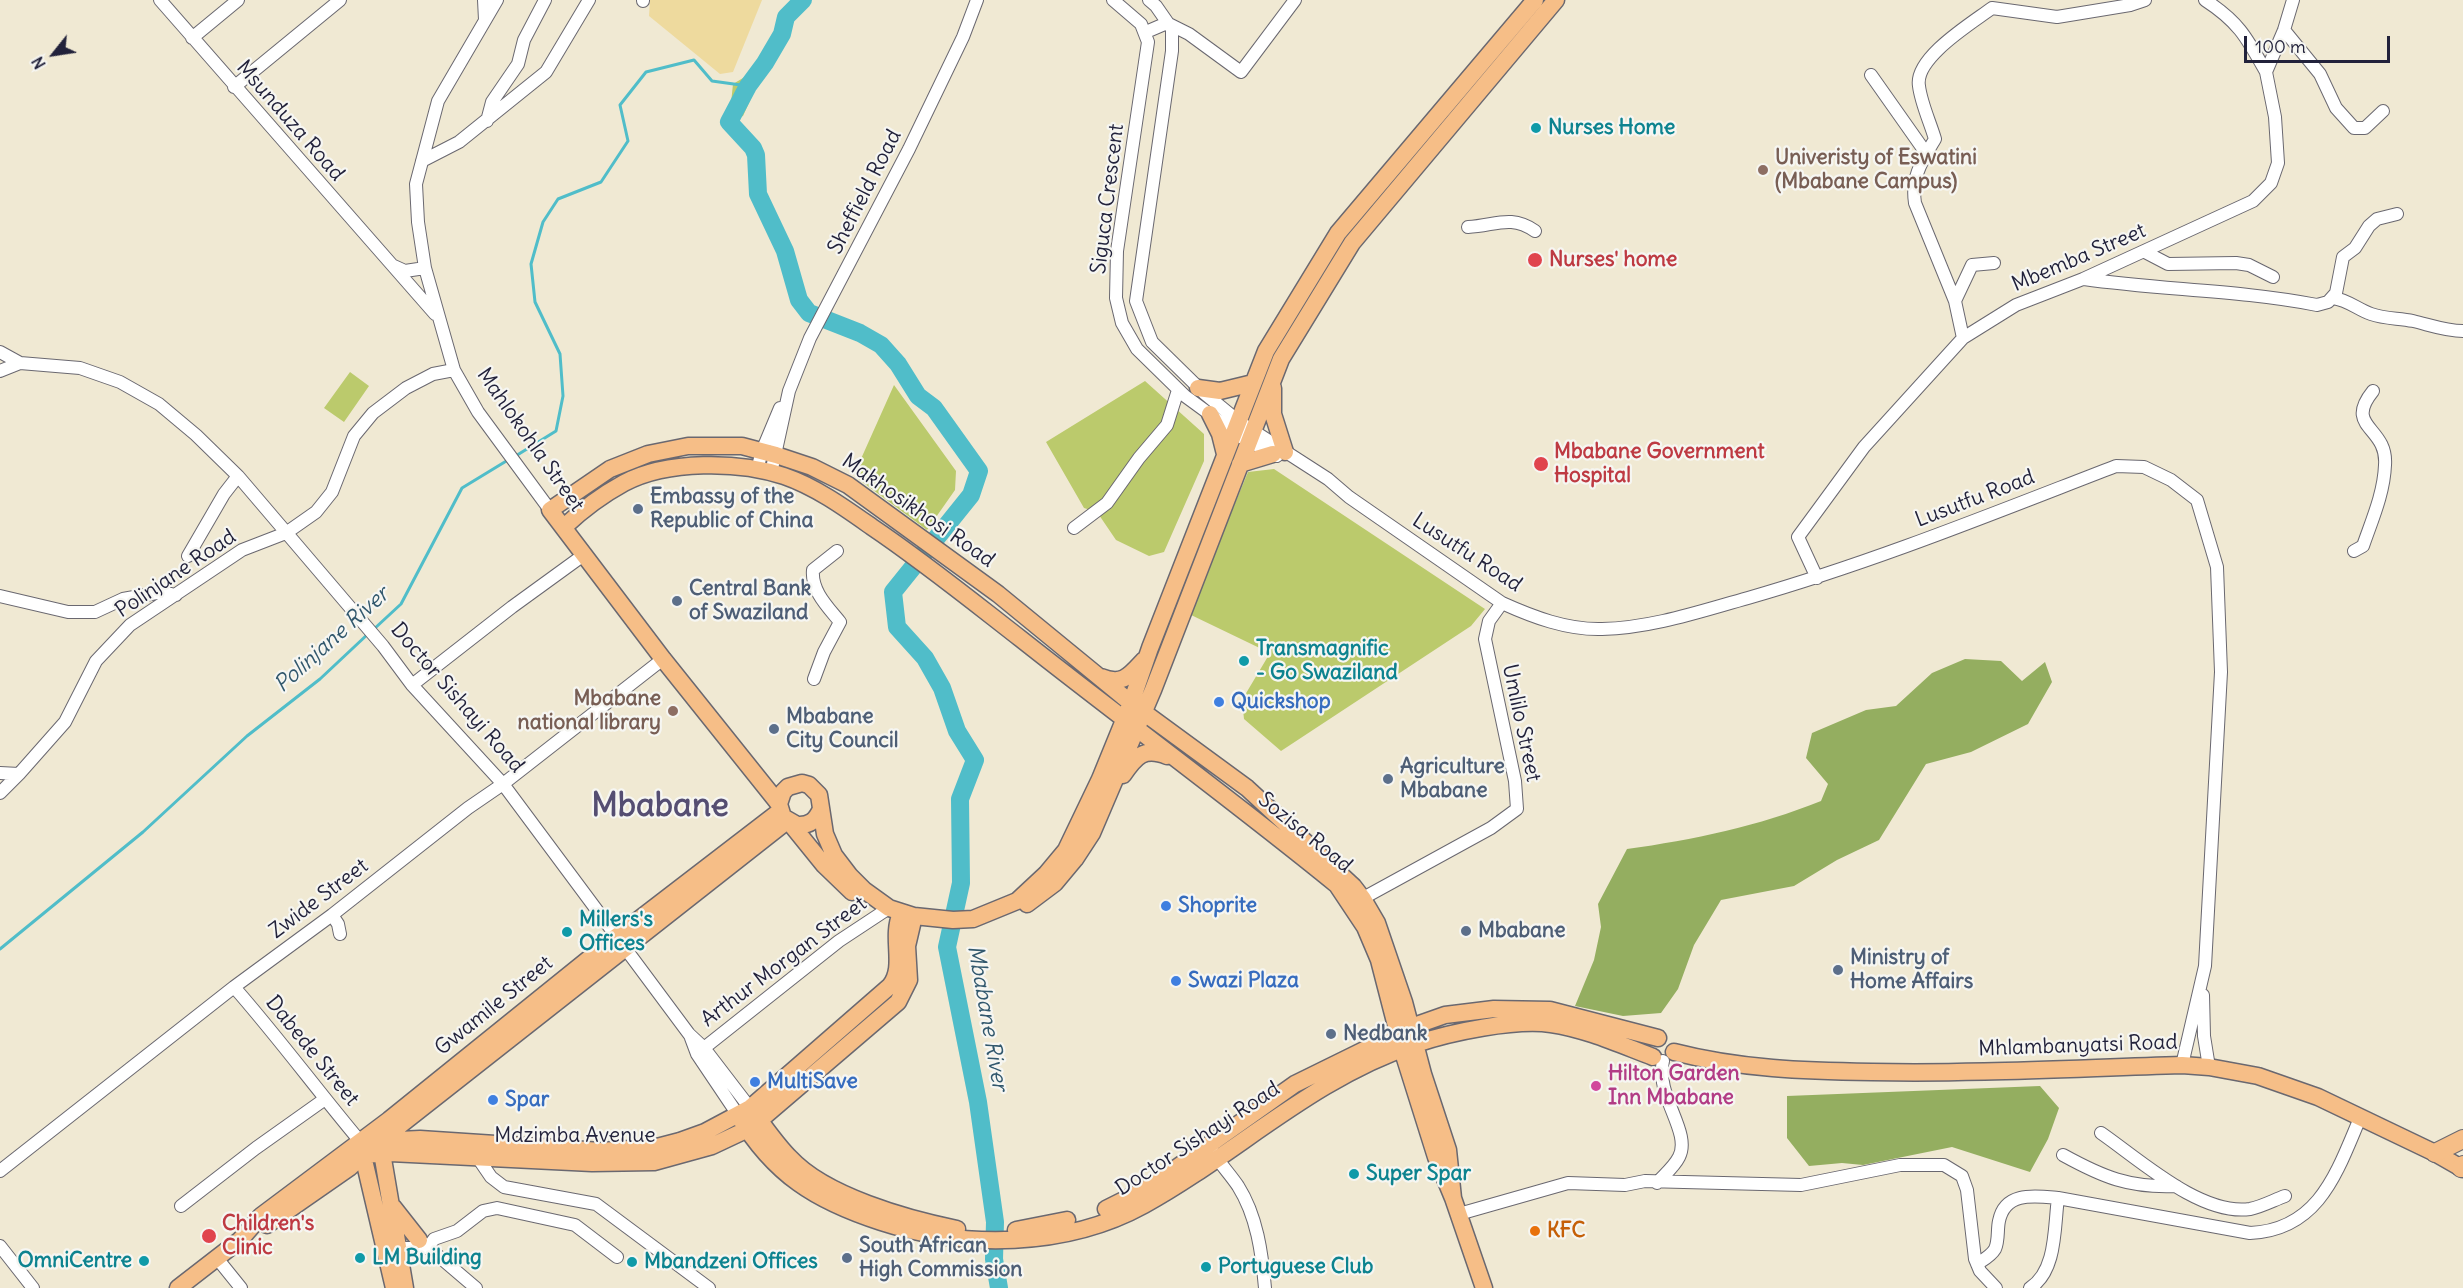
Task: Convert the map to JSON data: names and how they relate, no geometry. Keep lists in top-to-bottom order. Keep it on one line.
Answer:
{"streets":{"main road":["Mahlokohla Street","Makhosikhosi Road","Doctor Sishayi Road","Sozisa Road","Gwamile Street","Mhlambanyatsi Road","Mdzimba Avenue"],"street":["Msunduza Road","Sheffield Road","Siguca Crescent","Mbemba Street","Lusutfu Road","Polinjane Road","Umlilo Street","Zwide Street","Arthur Morgan Street","Dabede Street"]},"crossings":[["Msunduza Road","Mahlokohla Street"],["Sheffield Road","Makhosikhosi Road"],["Siguca Crescent","Lusutfu Road"],["Mbemba Street","Lusutfu Road"],["Mahlokohla Street","Makhosikhosi Road"],["Mahlokohla Street","Polinjane Road"],["Mahlokohla Street","Zwide Street"],["Mahlokohla Street","Arthur Morgan Street"],["Mahlokohla Street","Gwamile Street"],["Mahlokohla Street","Mdzimba Avenue"],["Lusutfu Road","Umlilo Street"],["Lusutfu Road","Mhlambanyatsi Road"],["Makhosikhosi Road","Sozisa Road"],["Polinjane Road","Doctor Sishayi Road"],["Doctor Sishayi Road","Sozisa Road"],["Doctor Sishayi Road","Zwide Street"],["Doctor Sishayi Road","Arthur Morgan Street"],["Doctor Sishayi Road","Gwamile Street"],["Doctor Sishayi Road","Mhlambanyatsi Road"],["Doctor Sishayi Road","Mdzimba Avenue"],["Umlilo Street","Sozisa Road"],["Sozisa Road","Mhlambanyatsi Road"],["Zwide Street","Dabede Street"],["Arthur Morgan Street","Mdzimba Avenue"],["Gwamile Street","Dabede Street"],["Gwamile Street","Mdzimba Avenue"],["Dabede Street","Mdzimba Avenue"]],"districts":["Mbabane"],"water":["Polinjane River","Mbabane River"],"places":["Nurses Home","Univeristy of Eswatini (Mbabane Campus)","Nurses' home","Mbabane Government Hospital","Embassy of the Republic of China","Central Bank of Swaziland","Transmagnific - Go Swaziland","Quickshop","Mbabane national library","Mbabane City Council","Agriculture Mbabane","Shoprite","Mbabane","Millers's Offices","Ministry of Home Affairs","Swazi Plaza","Nedbank","MultiSave","Hilton Garden Inn Mbabane","Spar","Super Spar","KFC","Children's Clinic","LM Building","South African High Commission","OmniCentre","Mbandzeni Offices","Portuguese Club"],"scale_bar":"100 m","north":"bottom left"}
